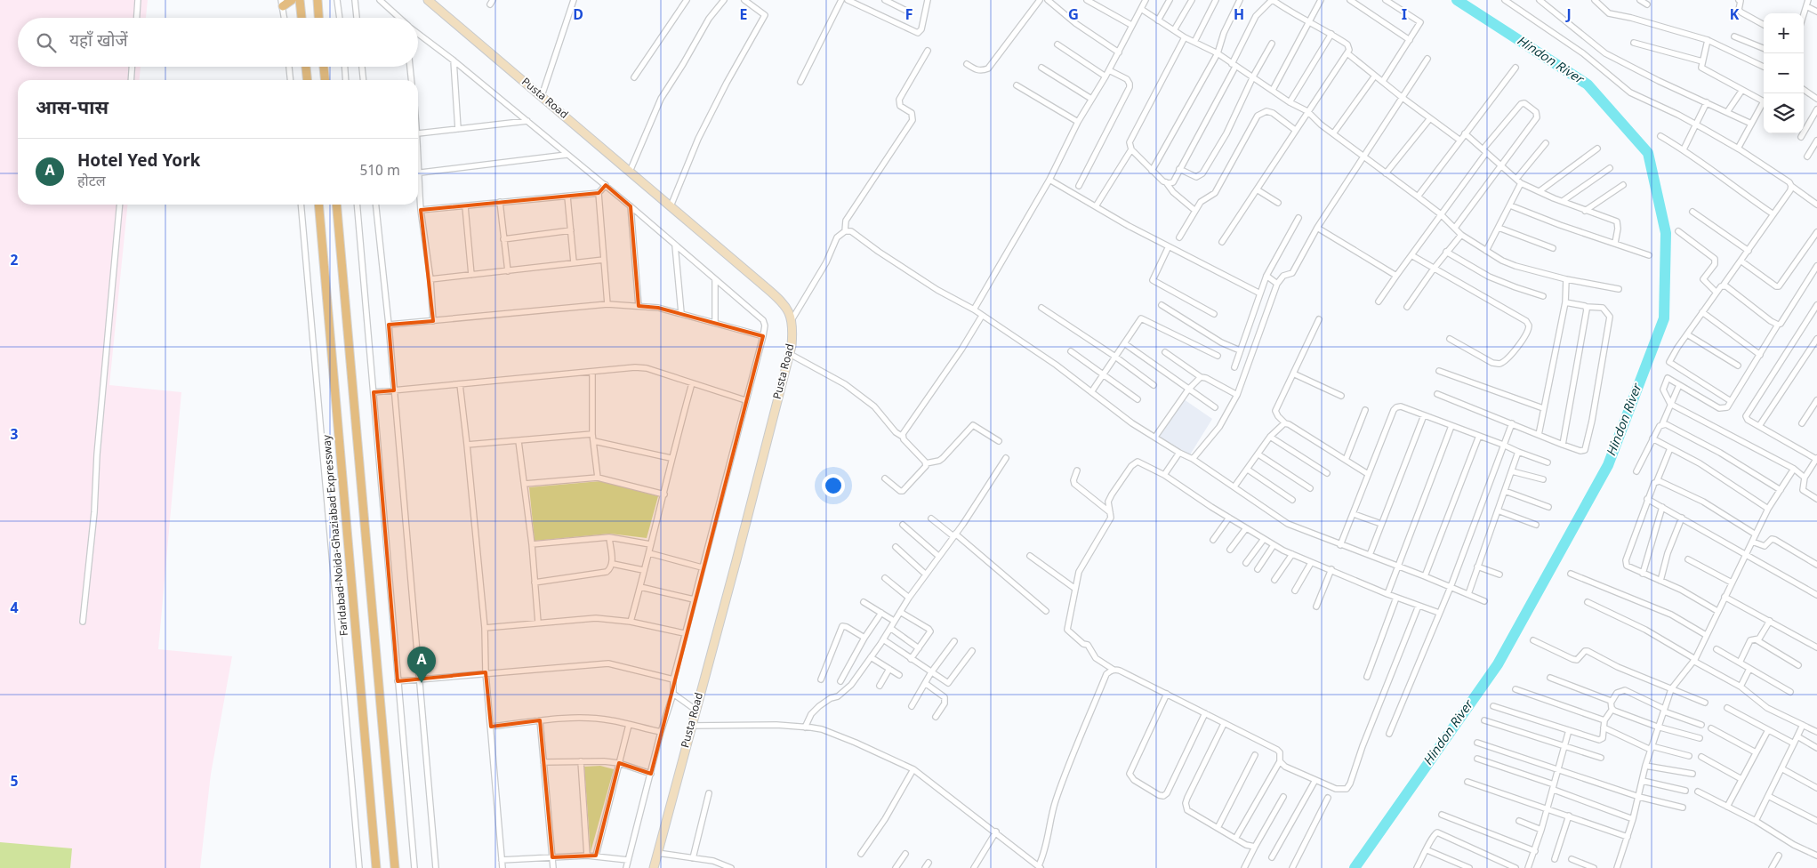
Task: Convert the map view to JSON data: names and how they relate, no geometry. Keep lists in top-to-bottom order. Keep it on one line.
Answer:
{"streets":{"main road":["Faridabad-Noida-Ghaziabad Expressway"],"street":["Pusta Road"]},"water":["Hindon River"],"page":{"map_buttons":["+","−"],"search":"यहाँ खोजें","heading":"आस-पास","list":[{"mark":"A","name":"Hotel Yed York","note":"होटल","value":"510 m"}],"pins":"A"},"grid":{"columns":["D","E","F","G","H","I","J","K"],"rows":["2","3","4","5"]}}
